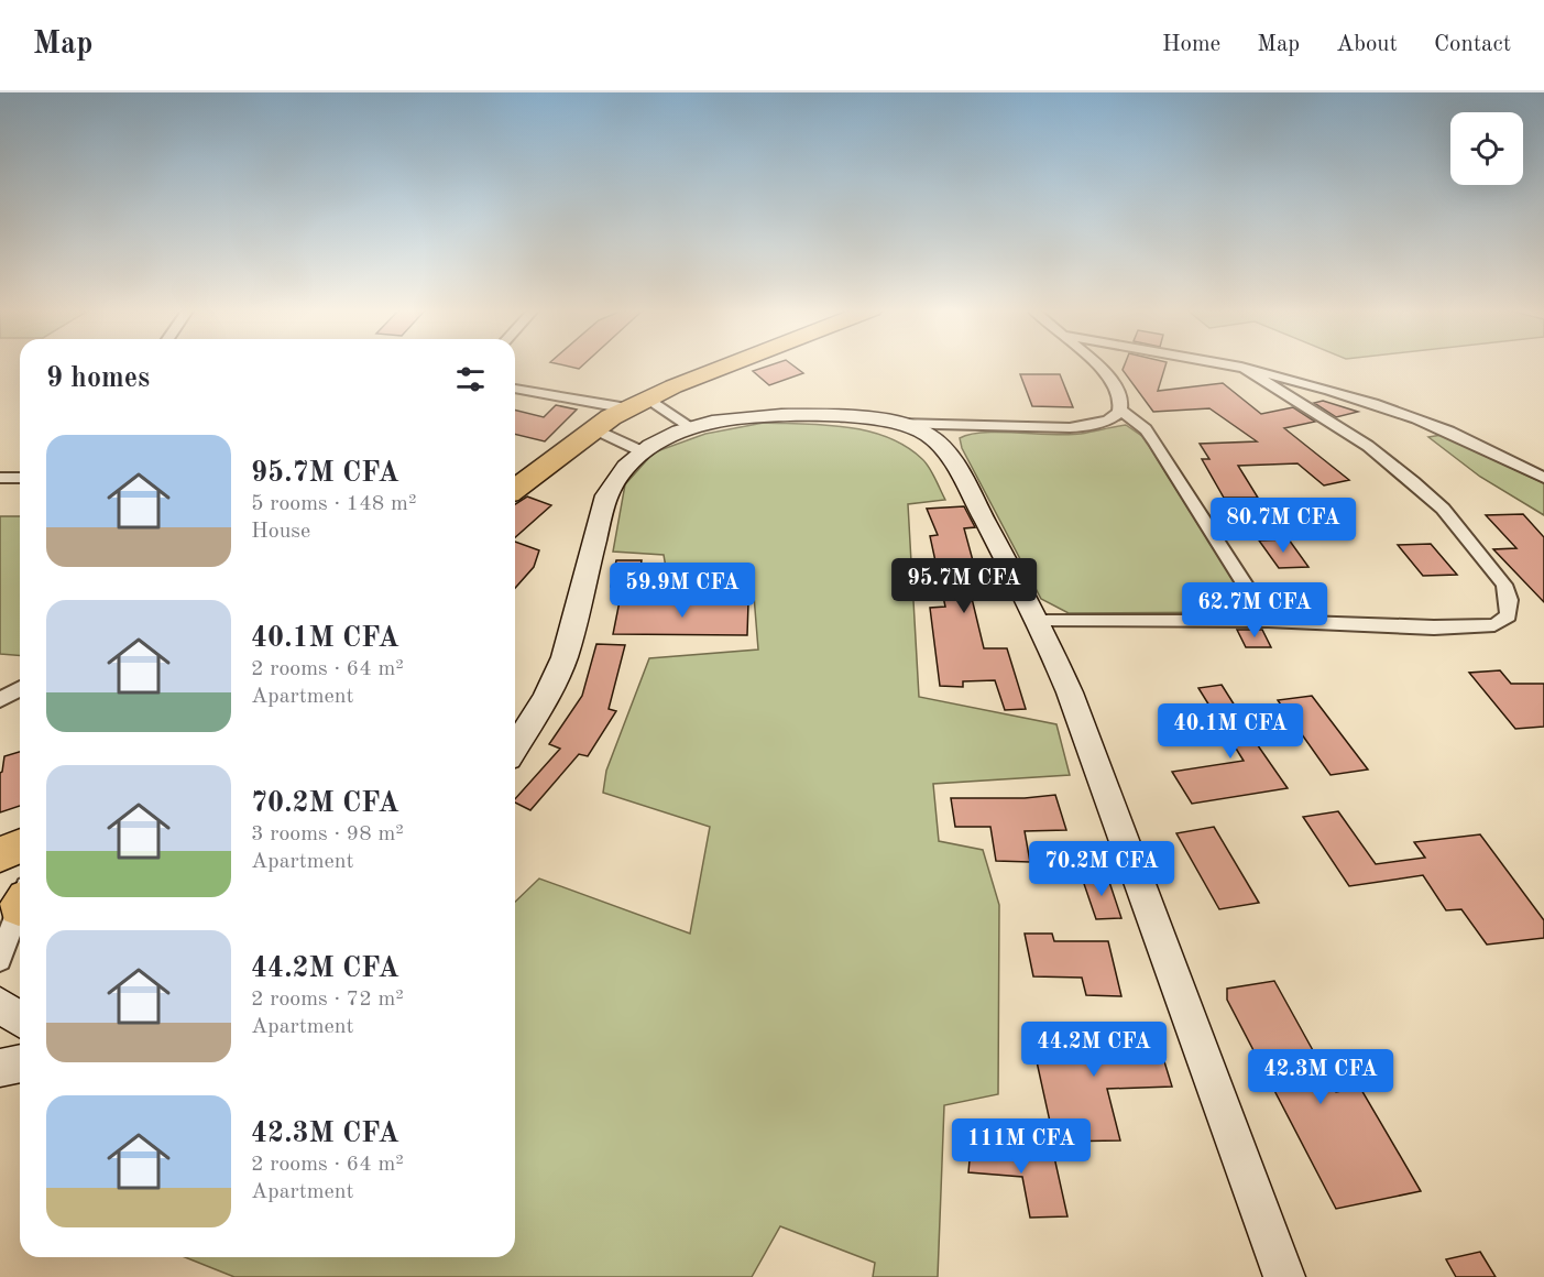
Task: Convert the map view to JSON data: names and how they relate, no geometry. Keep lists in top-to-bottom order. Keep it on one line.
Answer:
{"page":{"header":"Map","nav":["Home","Map","About","Contact"],"heading":"9 homes","list":[{"name":"95.7M CFA","note":"5 rooms · 148 m² · House"},{"name":"40.1M CFA","note":"2 rooms · 64 m² · Apartment"},{"name":"70.2M CFA","note":"3 rooms · 98 m² · Apartment"},{"name":"44.2M CFA","note":"2 rooms · 72 m² · Apartment"},{"name":"42.3M CFA","note":"2 rooms · 64 m² · Apartment"}],"price":["80.7M CFA","95.7M CFA","59.9M CFA","62.7M CFA","40.1M CFA","70.2M CFA","44.2M CFA","42.3M CFA","111M CFA"]}}
